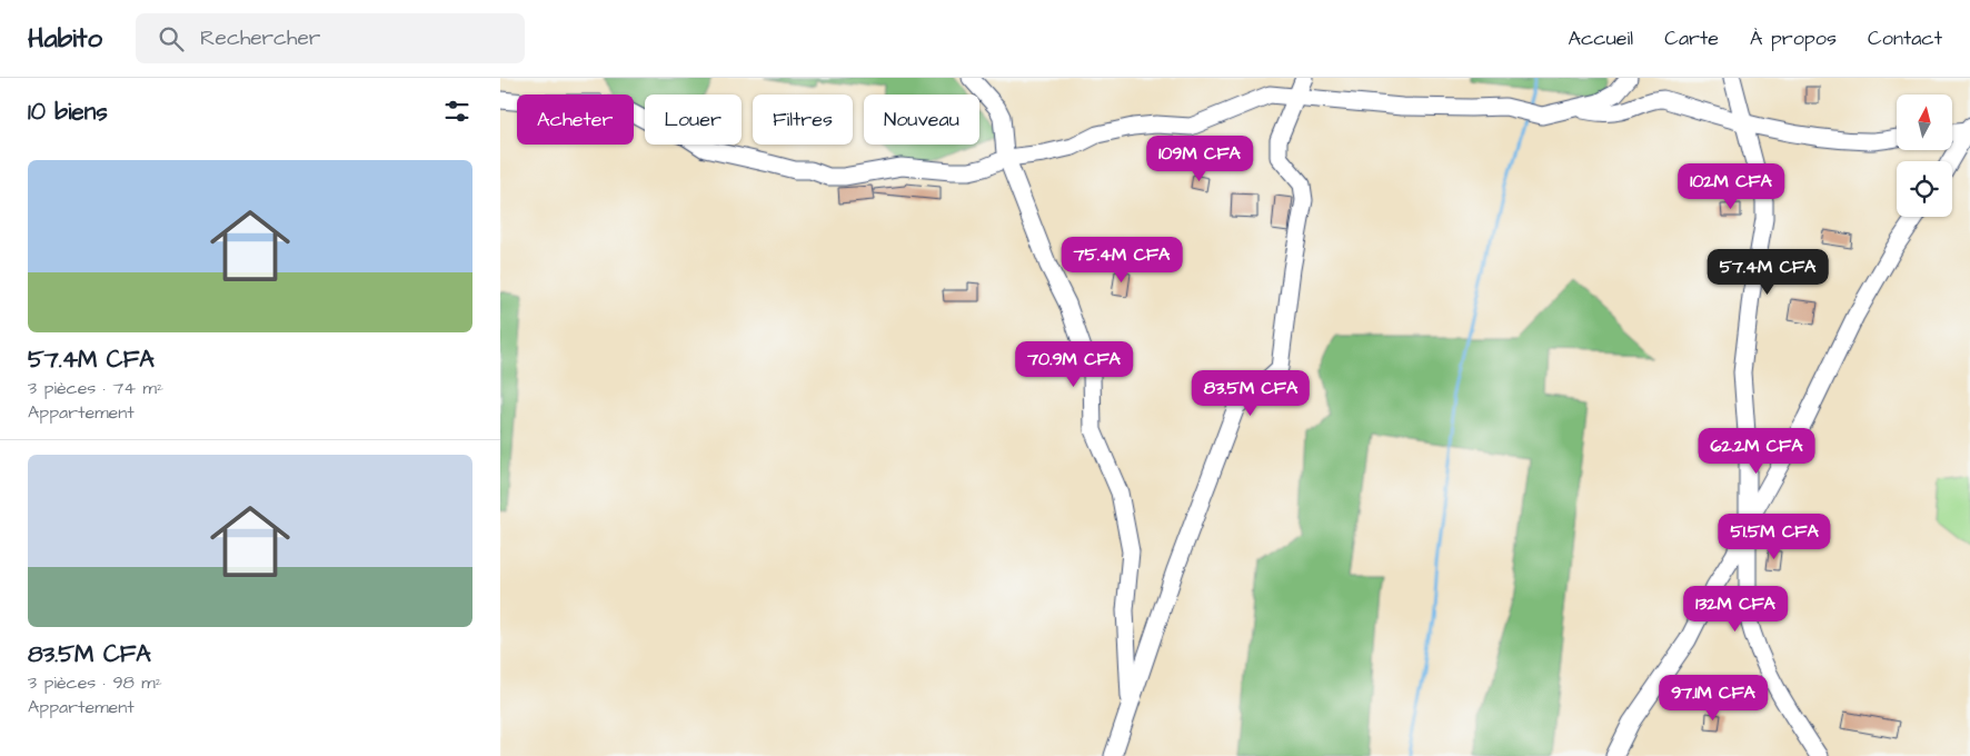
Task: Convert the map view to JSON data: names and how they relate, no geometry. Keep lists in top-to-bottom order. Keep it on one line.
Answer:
{"north":"top","page":{"header":"Habito","search":"Rechercher","nav":["Accueil","Carte","À propos","Contact"],"heading":"10 biens","chip":["Acheter","Louer","Filtres","Nouveau"],"price":["109M CFA","102M CFA","75.4M CFA","57.4M CFA","70.9M CFA","83.5M CFA","62.2M CFA","51.5M CFA","132M CFA","97.1M CFA"],"list":[{"name":"57.4M CFA","note":"3 pièces · 74 m² · Appartement"},{"name":"83.5M CFA","note":"3 pièces · 98 m² · Appartement"}]}}
